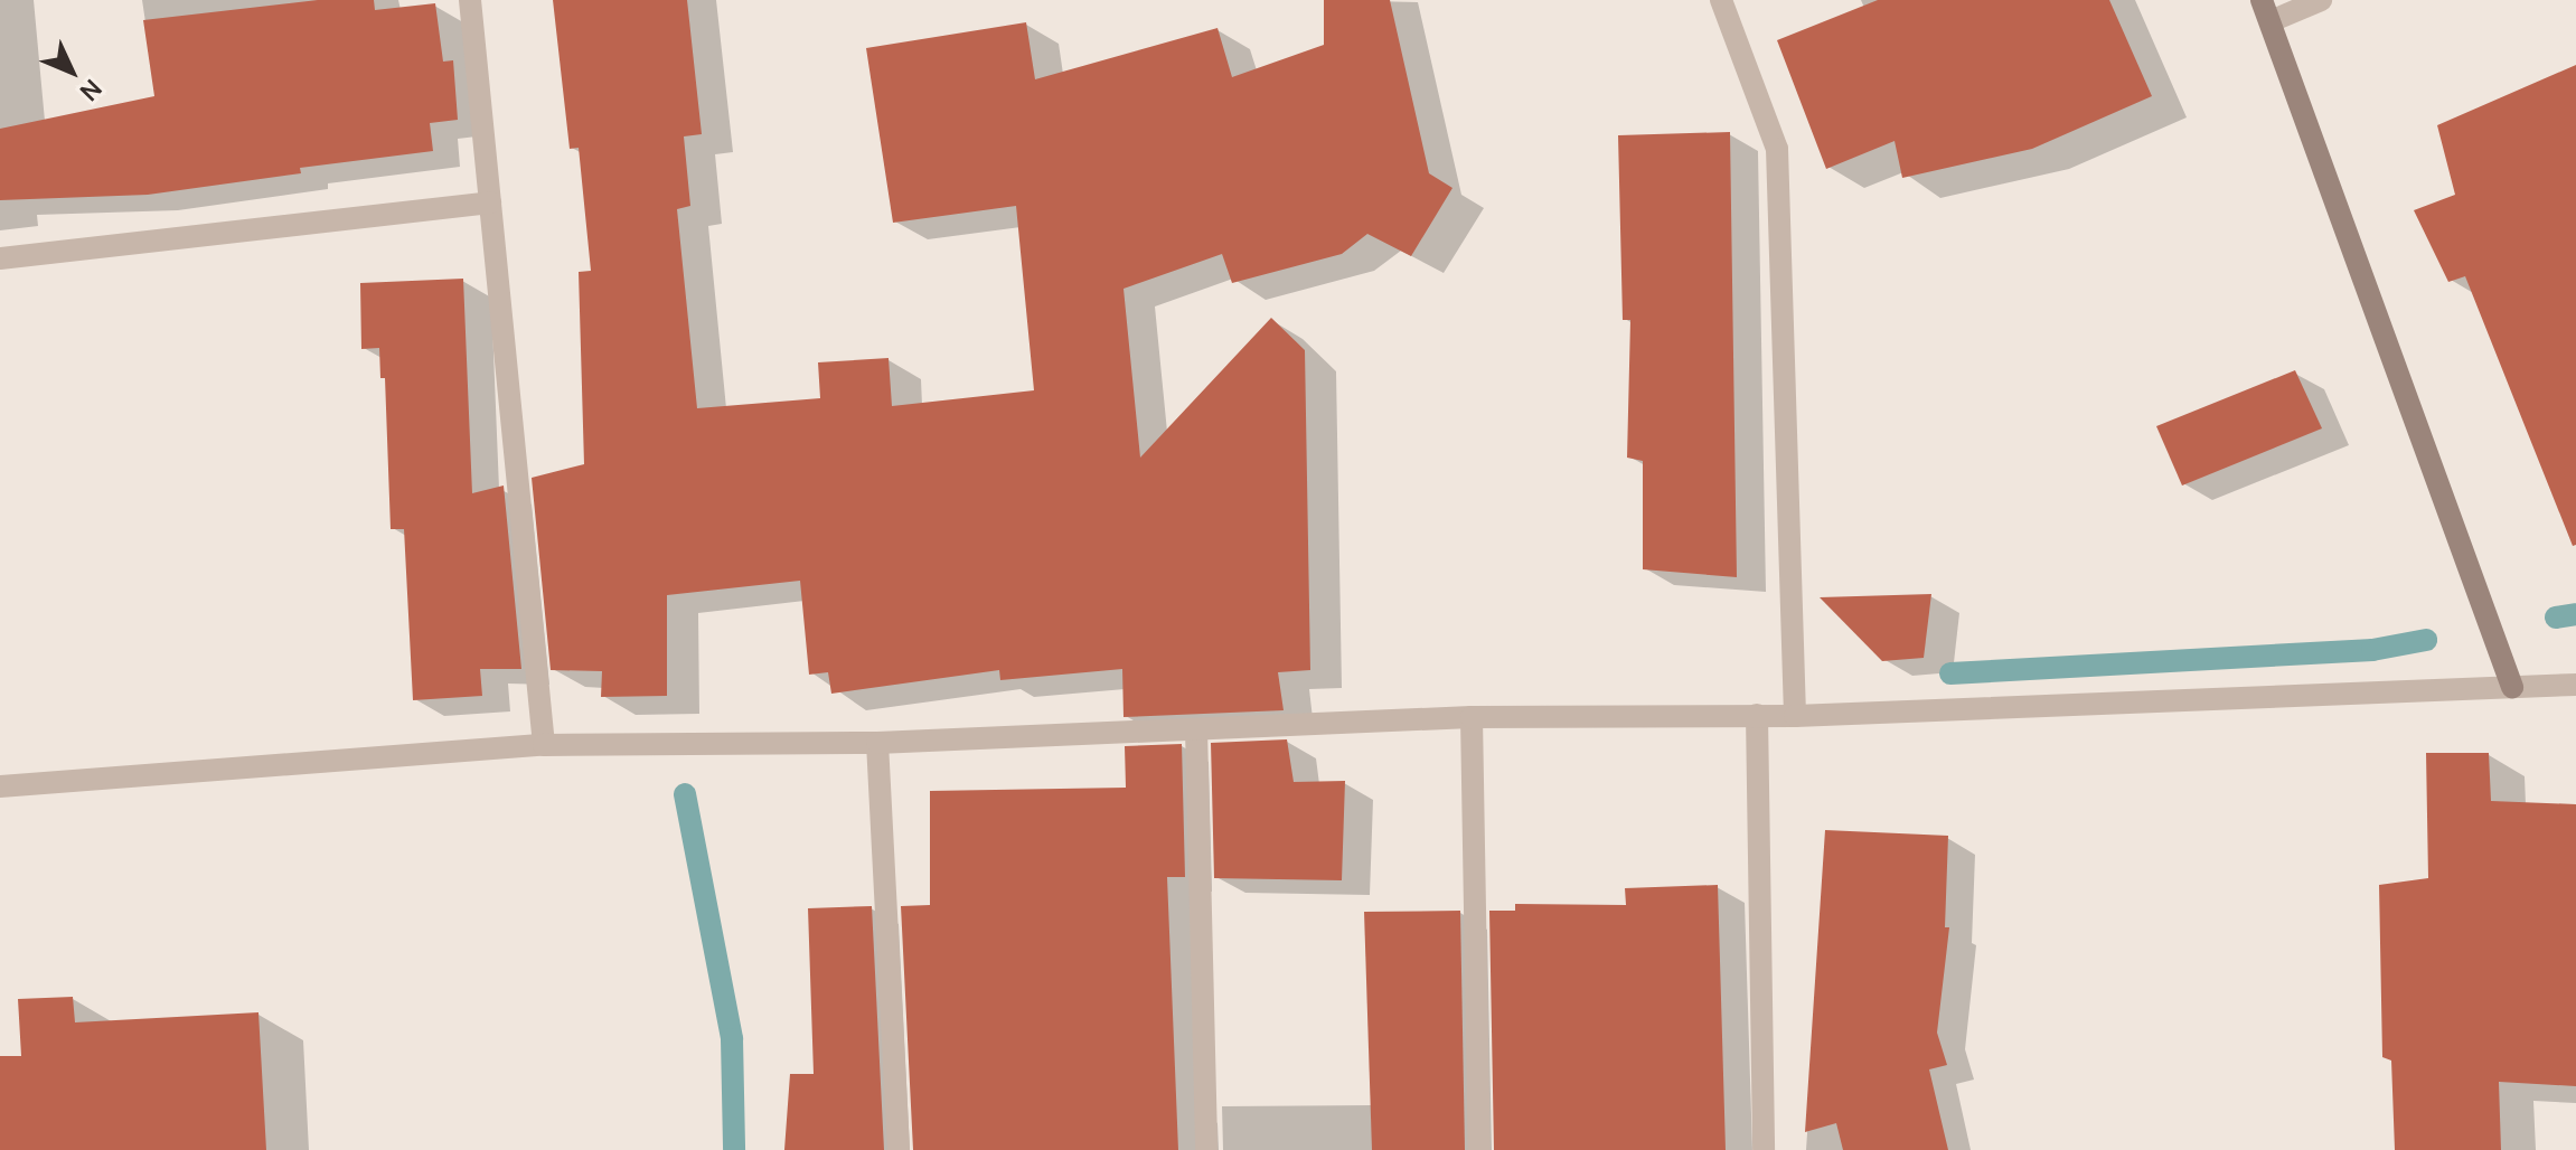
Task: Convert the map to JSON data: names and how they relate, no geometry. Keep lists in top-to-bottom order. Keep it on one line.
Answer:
{"north":"bottom right"}
